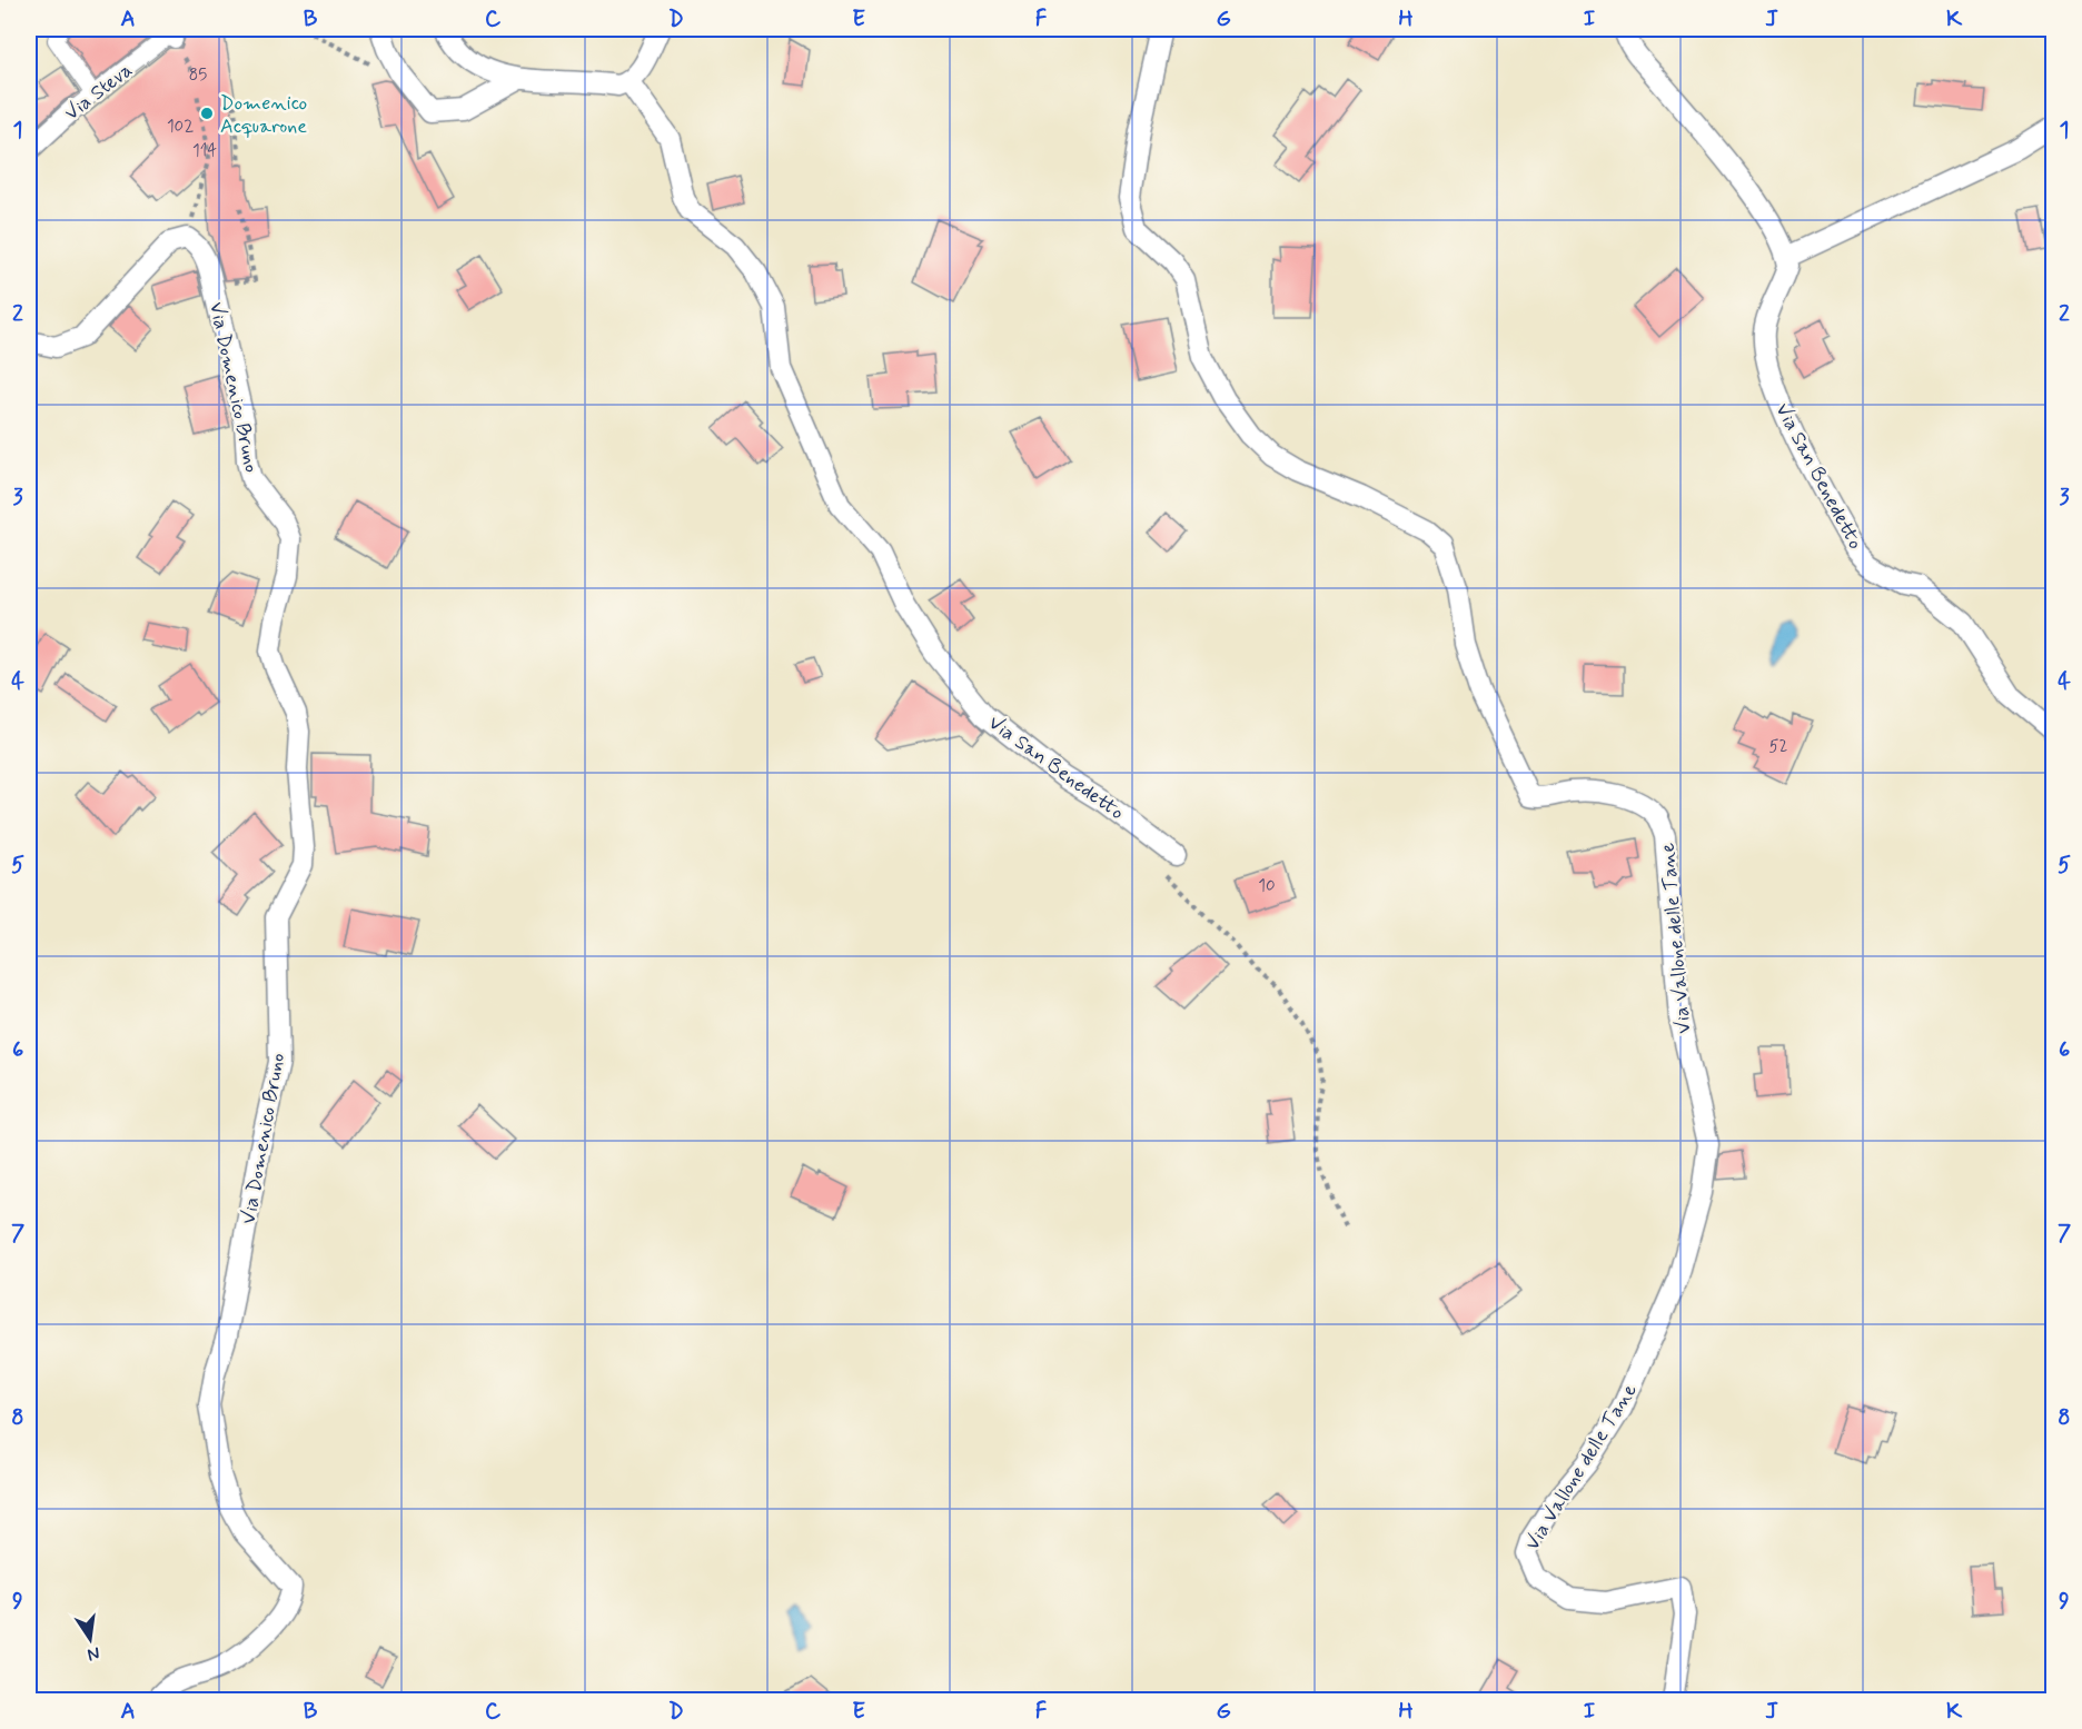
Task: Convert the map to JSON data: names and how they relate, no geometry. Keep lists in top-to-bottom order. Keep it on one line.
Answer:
{"streets":{"street":["Via Steva","Via Domenico Bruno","Via San Benedetto","Via Vallone delle Tane"]},"places":["Domenico Acquarone"],"house_numbers":["85","102","114","52","10"],"north":"bottom","grid":{"columns":["A","B","C","D","E","F","G","H","I","J","K"],"rows":["1","2","3","4","5","6","7","8","9"]}}
